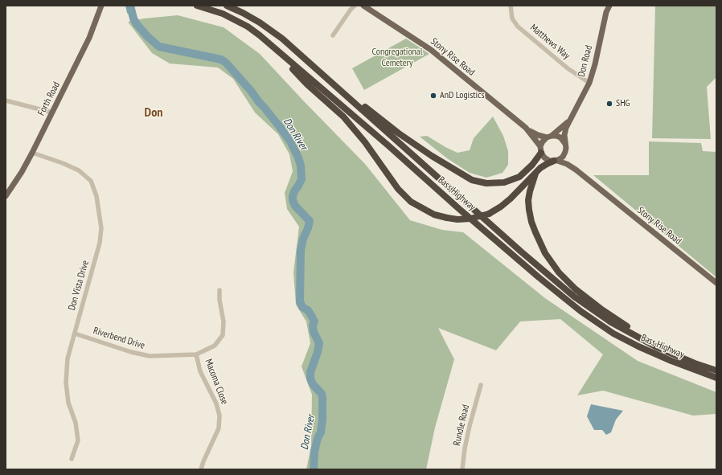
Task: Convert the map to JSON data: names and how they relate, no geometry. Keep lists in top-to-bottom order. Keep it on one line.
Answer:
{"streets":{"highway":["Bass Highway"],"main road":["Stony Rise Road","Don Road","Forth Road"],"street":["Matthews Way","Don Vista Drive","Riverbend Drive","Macoma Close","Rundle Road"]},"crossings":[["Matthews Way","Don Road"],["Stony Rise Road","Don Road"],["Forth Road","Don Vista Drive"],["Don Vista Drive","Riverbend Drive"],["Riverbend Drive","Macoma Close"]],"districts":["Don"],"water":["Don River"],"parks":["Congregational Cemetery"],"places":["AnD Logistics","SHG"]}
